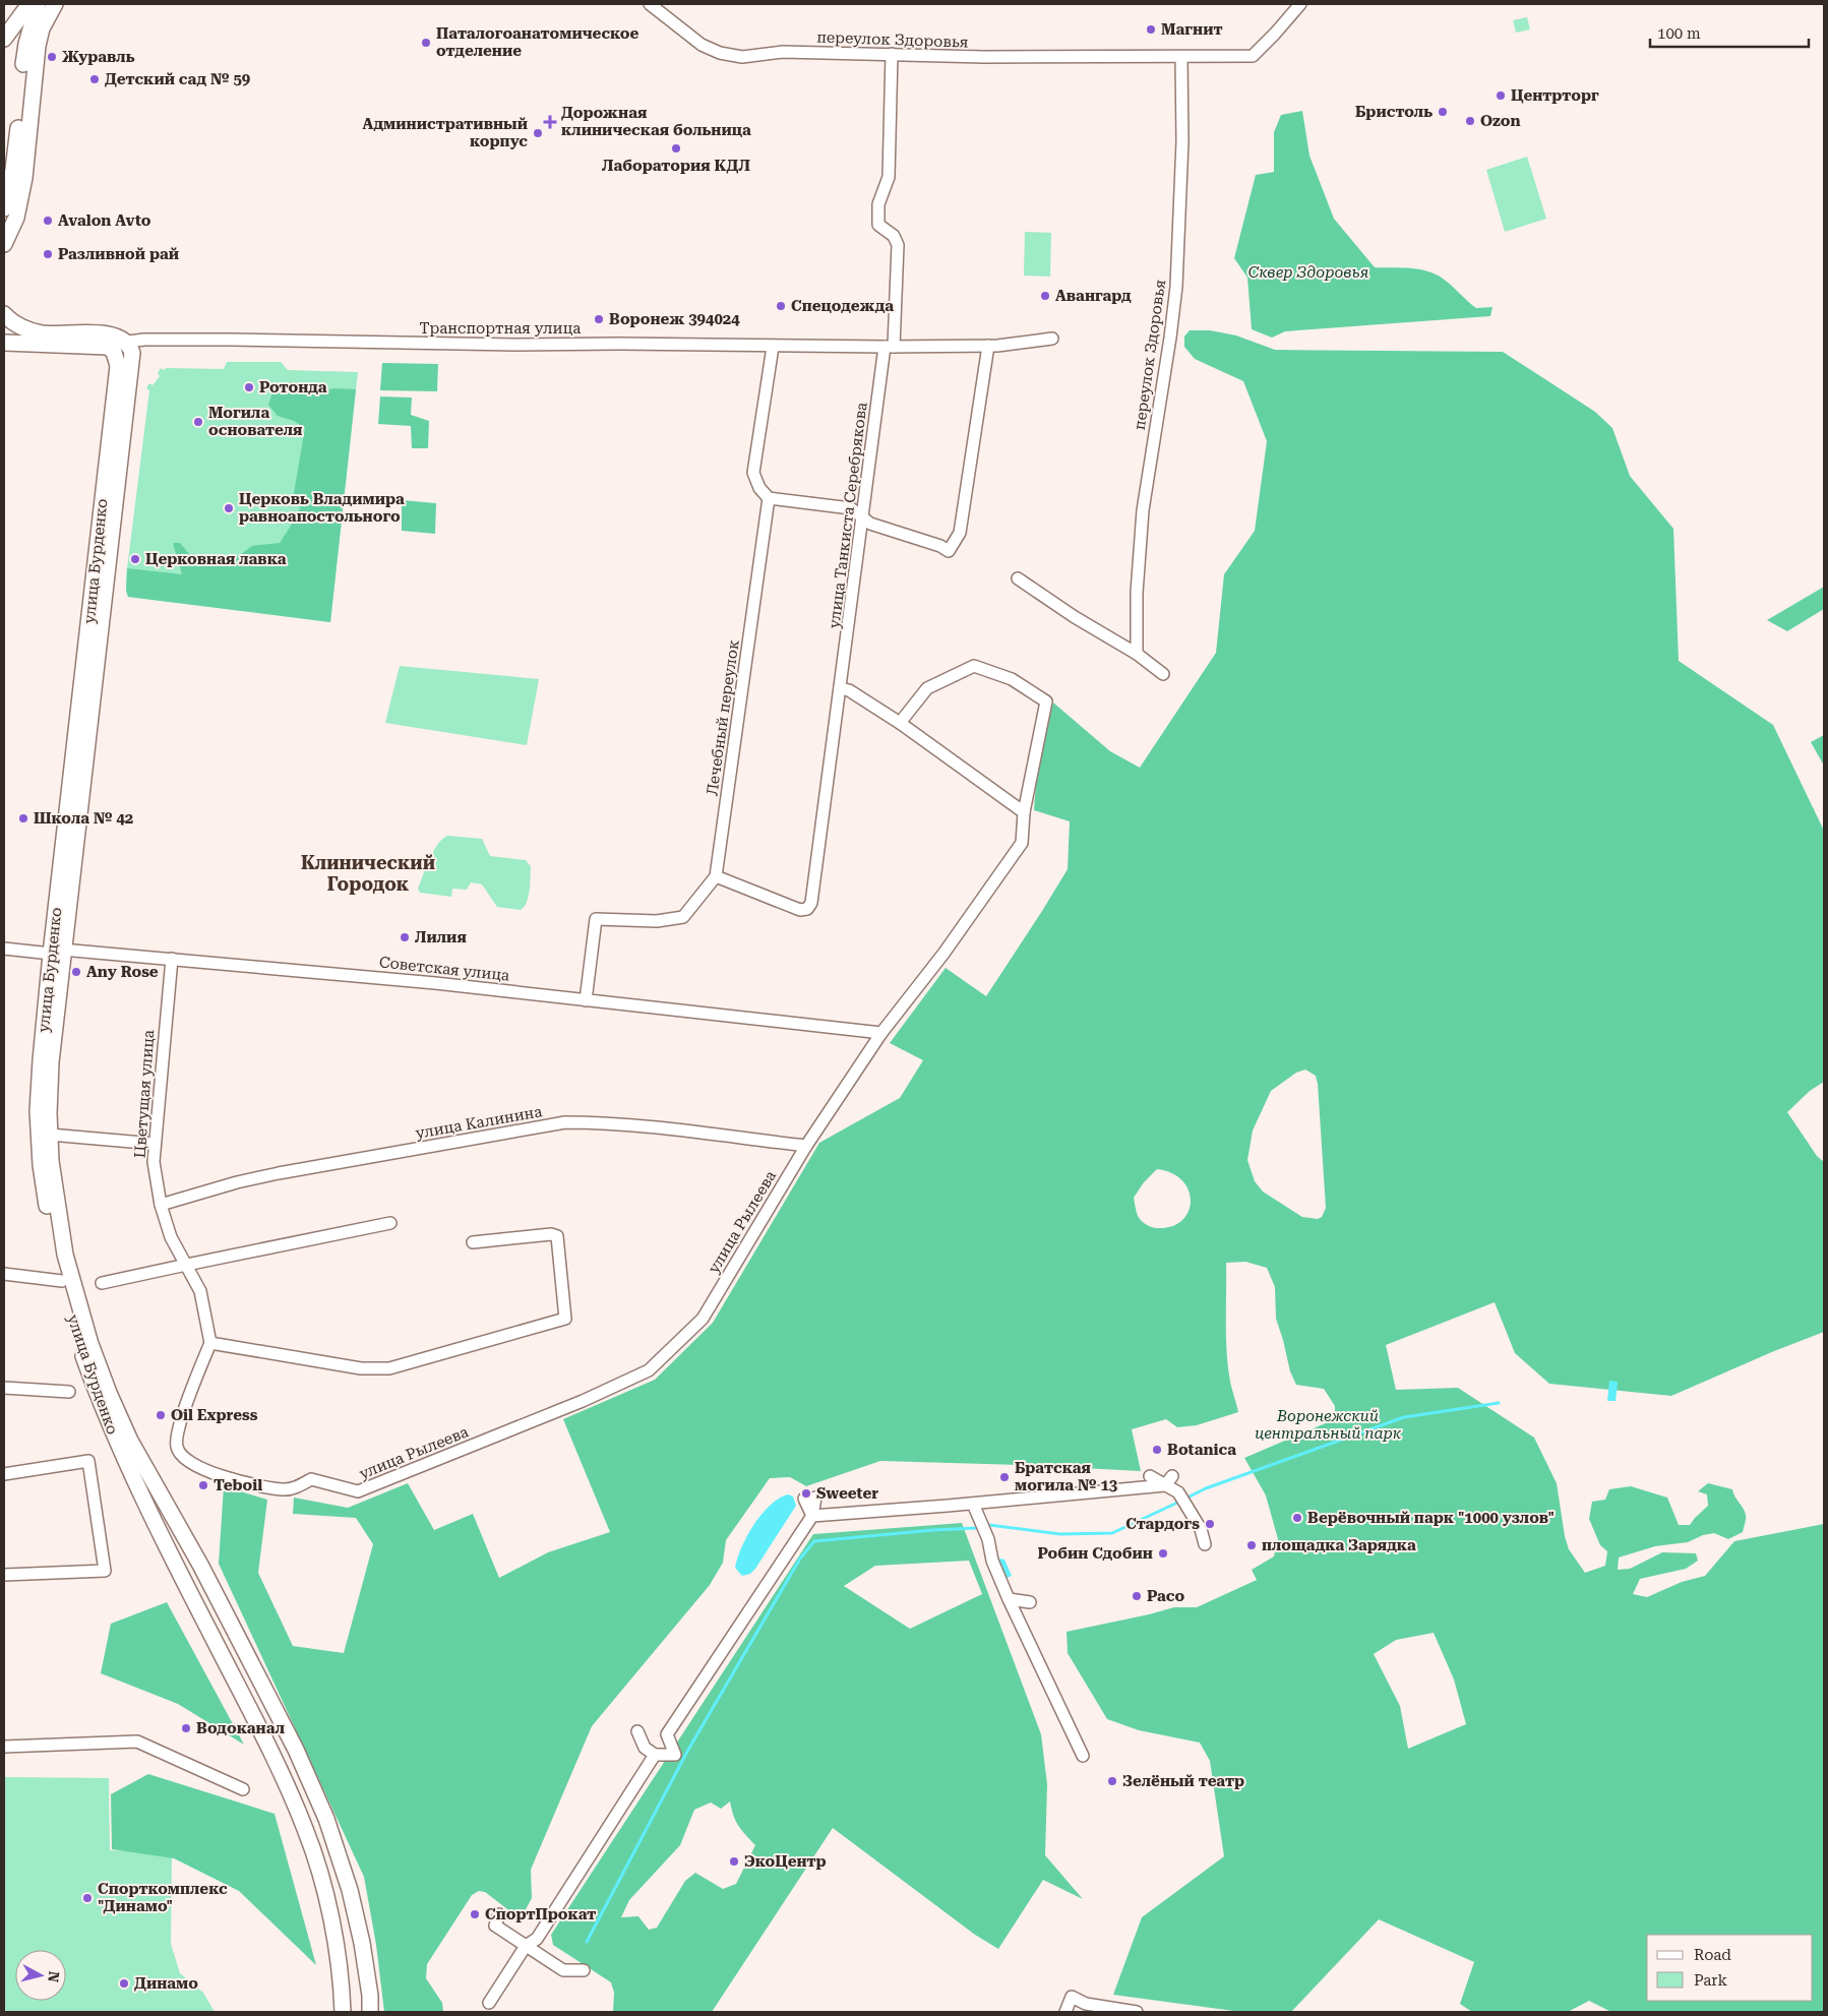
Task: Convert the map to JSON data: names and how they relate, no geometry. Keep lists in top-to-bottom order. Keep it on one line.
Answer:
{"streets":{"main road":["улица Бурденко"],"street":["переулок Здоровья","Транспортная улица","улица Танкиста Серебрякова","Лечебный переулок","Советская улица","Цветущая улица","улица Калинина","улица Рылеева"]},"crossings":[["переулок Здоровья","улица Танкиста Серебрякова"],["Транспортная улица","улица Танкиста Серебрякова"],["Транспортная улица","улица Бурденко"],["улица Танкиста Серебрякова","Лечебный переулок"],["улица Бурденко","Советская улица"],["Советская улица","Цветущая улица"],["Советская улица","улица Рылеева"],["Цветущая улица","улица Калинина"],["Цветущая улица","улица Рылеева"],["улица Калинина","улица Рылеева"]],"districts":["Клинический Городок"],"parks":["Сквер Здоровья","Воронежский центральный парк"],"places":{"other":["Магнит","Паталогоанатомическое отделение","Журавль","Детский сад № 59","Центрторг","Бристоль","Ozon","Административный корпус","Лаборатория КДЛ","Avalon Avto","Разливной рай","Авангард","Спецодежда","Воронеж 394024","Ротонда","Могила основателя","Церковь Владимира равноапостольного","Церковная лавка","Школа № 42","Лилия","Any Rose","Oil Express","Botanica","Братская могила № 13","Teboil","Sweeter","Верёвочный парк \"1000 узлов\"","Стардогs","площадка Зарядка","Робин Сдобин","Paco","Водоканал","Зелёный театр","ЭкоЦентр","Спорткомплекс \"Динамо\"","СпортПрокат","Динамо"],"health":["Дорожная клиническая больница"]},"legend":["Road","Park"],"scale_bar":"100 m","north":"right"}
